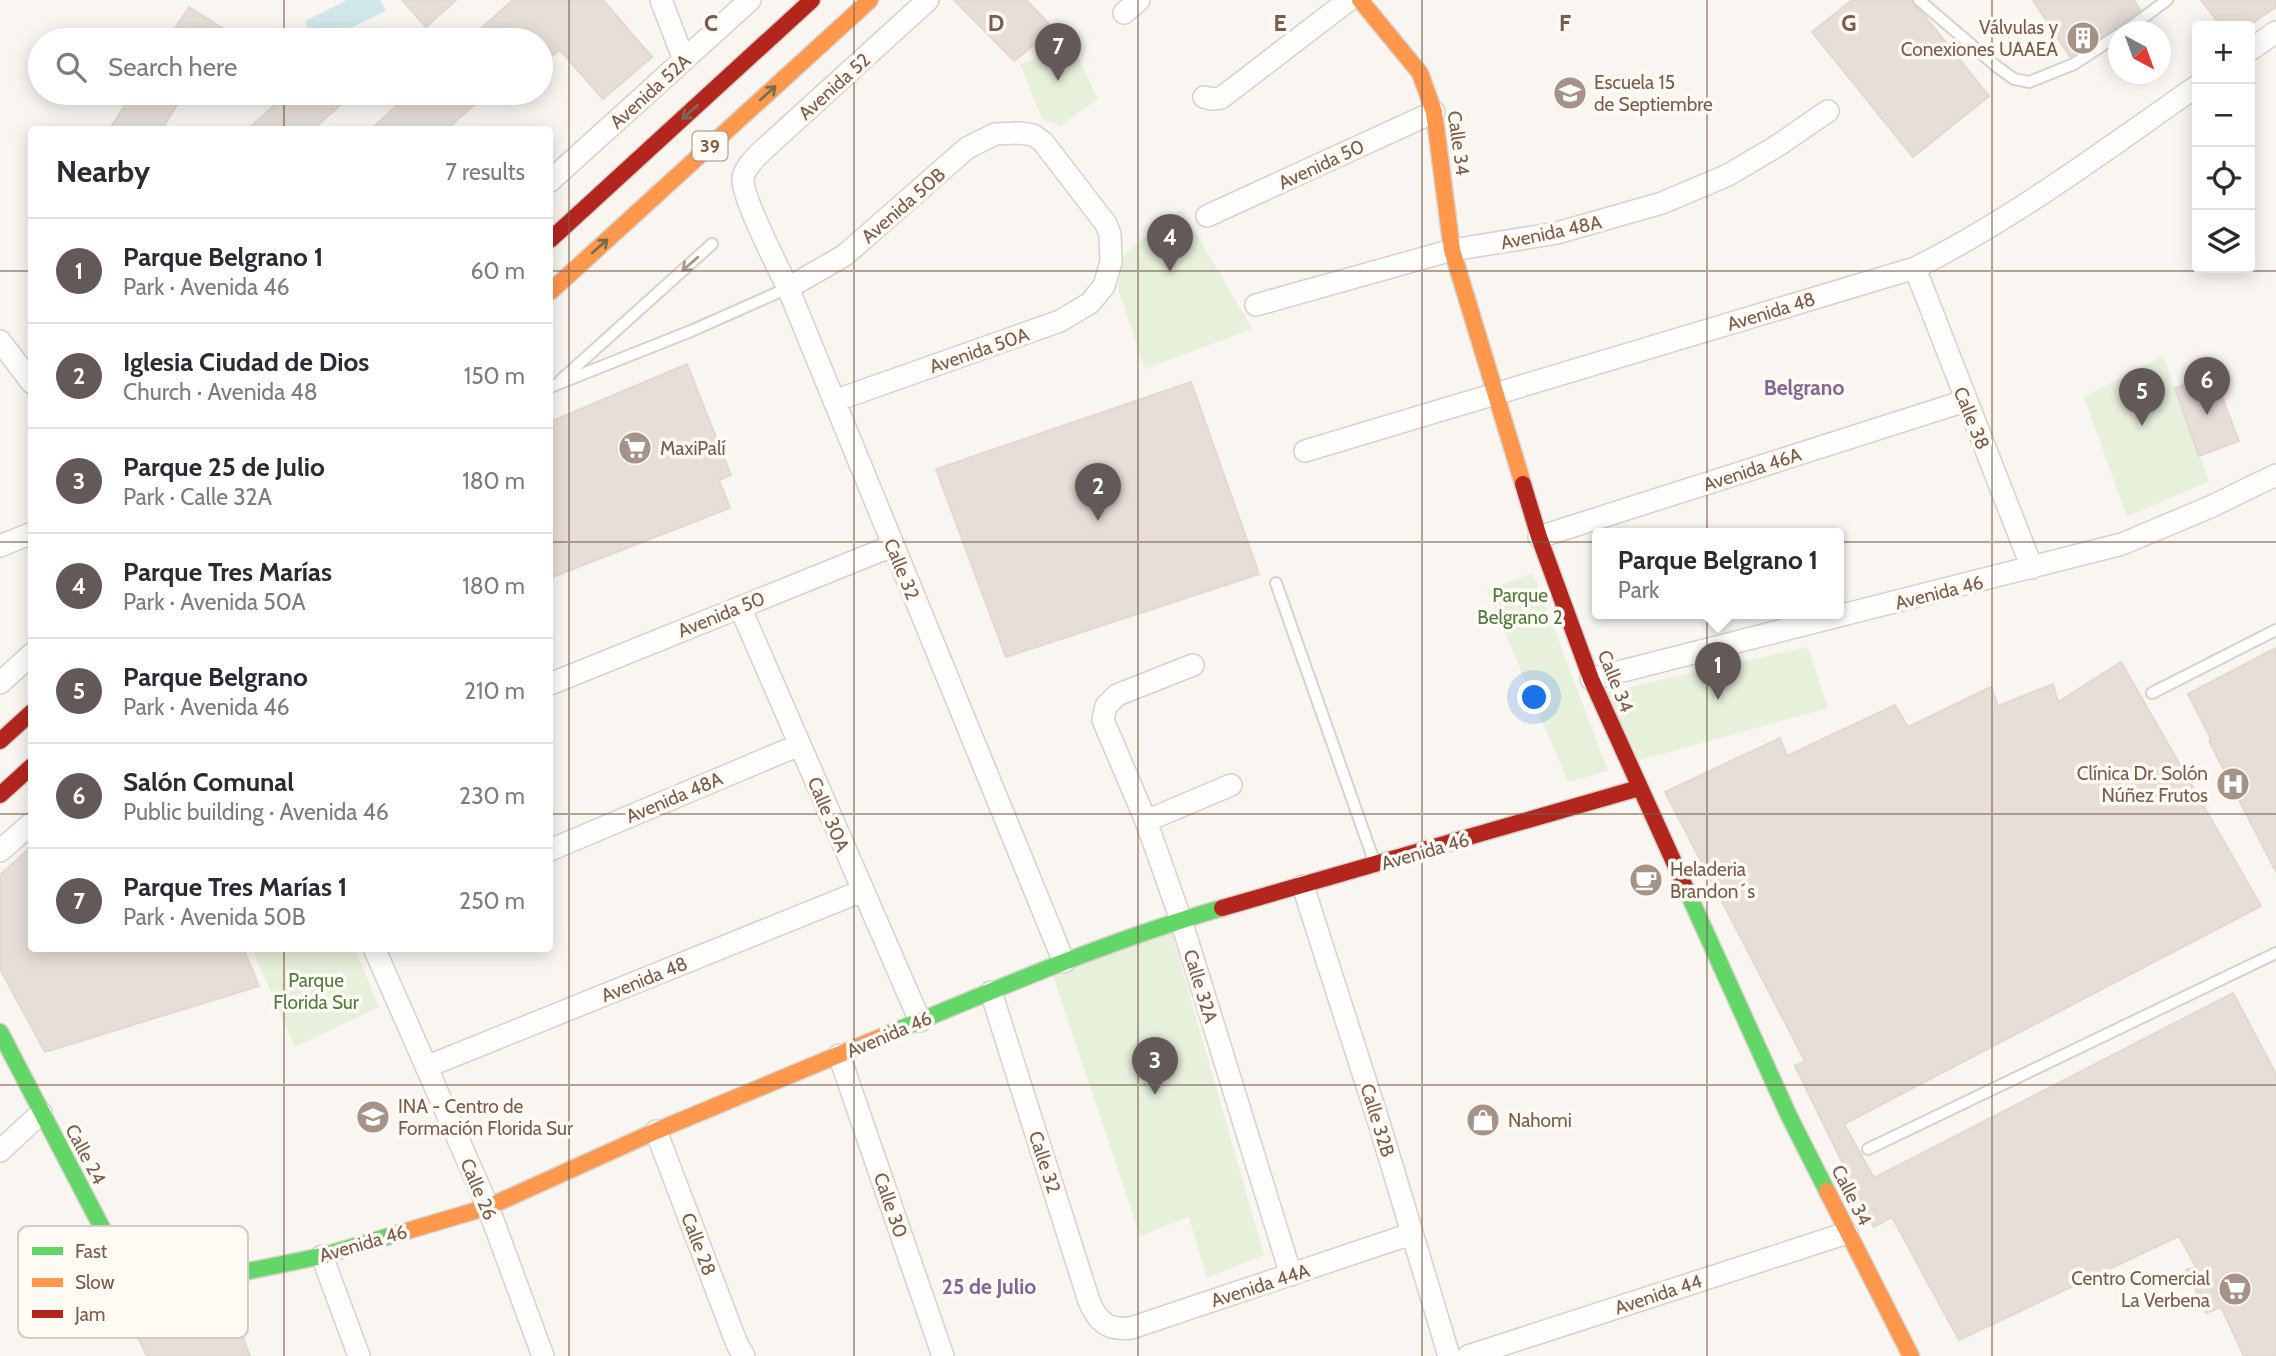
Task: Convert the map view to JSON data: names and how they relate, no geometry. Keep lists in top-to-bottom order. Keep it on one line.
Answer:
{"streets":{"main road":["Calle 34","39","Avenida 46","Calle 24"],"street":["Avenida 52","Avenida 52A","Avenida 50","Avenida 50B","Avenida 48A","Avenida 48","Avenida 50A","Calle 38","Avenida 46A","Calle 32","Calle 30A","Calle 32A","Calle 32B","Calle 26","Calle 30","Calle 28","Avenida 44A","Avenida 44"]},"crossings":[["Avenida 52","Calle 32"],["Calle 34","Avenida 50"],["Calle 34","Avenida 48A"],["Calle 34","Avenida 48"],["Calle 34","Avenida 46A"],["Calle 34","Avenida 46"],["Calle 34","Avenida 44"],["Avenida 50","Calle 32"],["Avenida 50","Calle 30A"],["Avenida 50B","Avenida 50A"],["Avenida 50B","Calle 32"],["Avenida 48A","Calle 30A"],["Avenida 48","Calle 38"],["Avenida 48","Calle 30A"],["Avenida 48","Calle 26"],["Avenida 50A","Calle 32"],["Calle 38","Avenida 46A"],["Calle 38","Avenida 46"],["Calle 32","Avenida 46"],["Calle 32","Avenida 44A"],["Avenida 46","Calle 30A"],["Avenida 46","Calle 32A"],["Avenida 46","Calle 32B"],["Avenida 46","Calle 26"],["Avenida 46","Calle 30"],["Avenida 46","Calle 28"],["Calle 32A","Avenida 44A"],["Calle 32B","Avenida 44A"]],"districts":["Belgrano","25 de Julio"],"parks":["Parque Belgrano 2","Parque Florida Sur"],"places":{"building":["Válvulas y Conexiones UAAEA"],"school or university":["Escuela 15 de Septiembre","INA - Centro de Formación Florida Sur"],"supermarket":["MaxiPalí","Centro Comercial La Verbena"],"hospital":["Clínica Dr. Solón Núñez Frutos"],"cafe":["Heladeria Brandon´s"],"shop":["Nahomi"]},"legend":["Fast","Slow","Jam"],"north":"bottom right","page":{"map_buttons":["+","−"],"pins":["7","4","6","5","2","1","3"],"search":"Search here","heading":["Nearby","7 results"],"list":[{"mark":"1","name":"Parque Belgrano 1","note":"Park · Avenida 46","value":"60 m"},{"mark":"2","name":"Iglesia Ciudad de Dios","note":"Church · Avenida 48","value":"150 m"},{"mark":"3","name":"Parque 25 de Julio","note":"Park · Calle 32A","value":"180 m"},{"mark":"4","name":"Parque Tres Marías","note":"Park · Avenida 50A","value":"180 m"},{"mark":"5","name":"Parque Belgrano","note":"Park · Avenida 46","value":"210 m"},{"mark":"6","name":"Salón Comunal","note":"Public building · Avenida 46","value":"230 m"},{"mark":"7","name":"Parque Tres Marías 1","note":"Park · Avenida 50B","value":"250 m"}],"popup":["Parque Belgrano 1","Park"]},"grid":{"columns":["C","D","E","F","G"]}}
